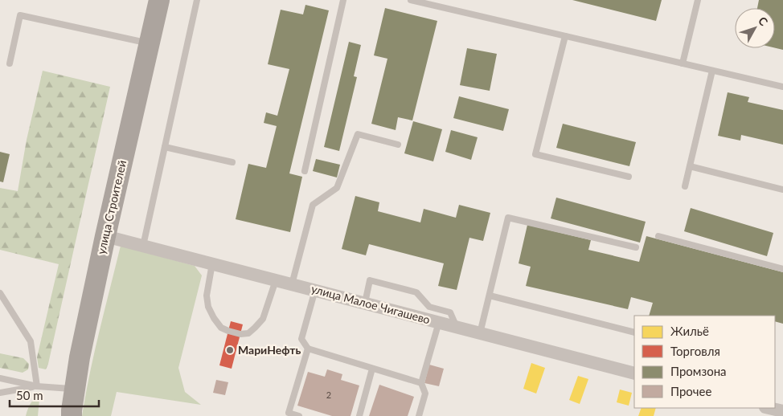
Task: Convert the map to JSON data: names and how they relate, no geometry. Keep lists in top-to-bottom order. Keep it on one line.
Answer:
{"streets":{"main road":["улица Строителей"],"street":["улица Малое Чигашево"]},"crossings":[["улица Строителей","улица Малое Чигашево"]],"places":["МариНефть"],"house_numbers":["2"],"legend":["Жильё","Торговля","Промзона","Прочее"],"scale_bar":"50 m","north":"top right"}
